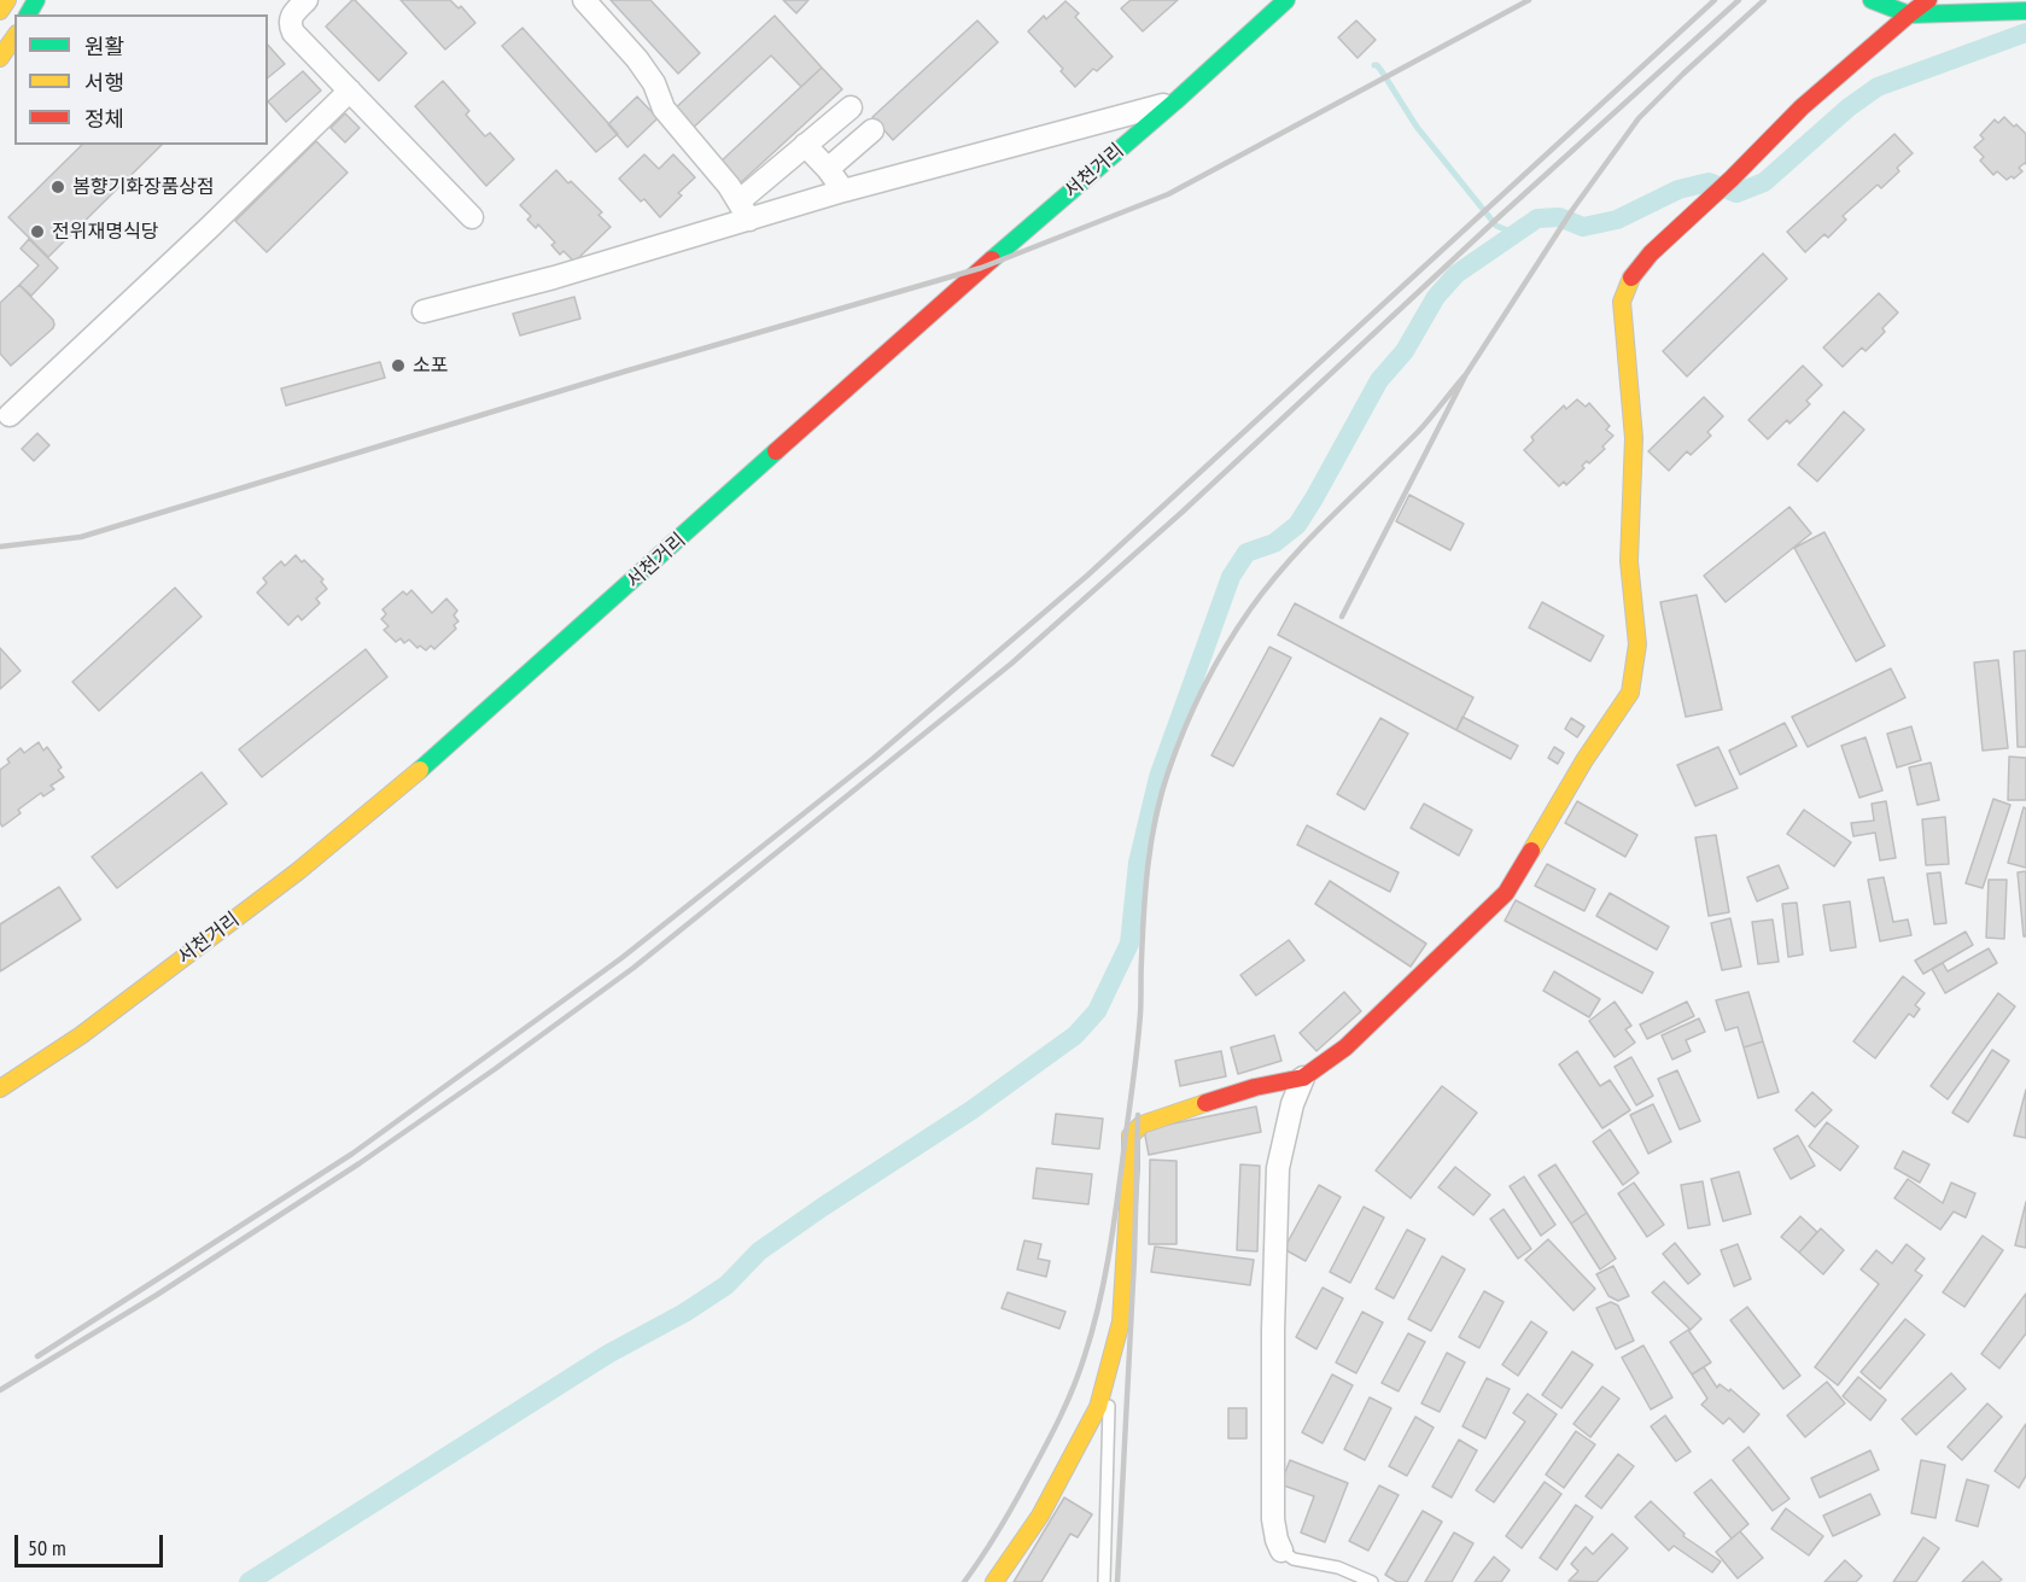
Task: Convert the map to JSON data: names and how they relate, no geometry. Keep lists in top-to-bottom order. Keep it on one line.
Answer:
{"streets":{"street":["서천거리"]},"places":["봄향기화장품상점","전위재명식당","소포"],"legend":["원활","서행","정체"],"scale_bar":"50 m"}
